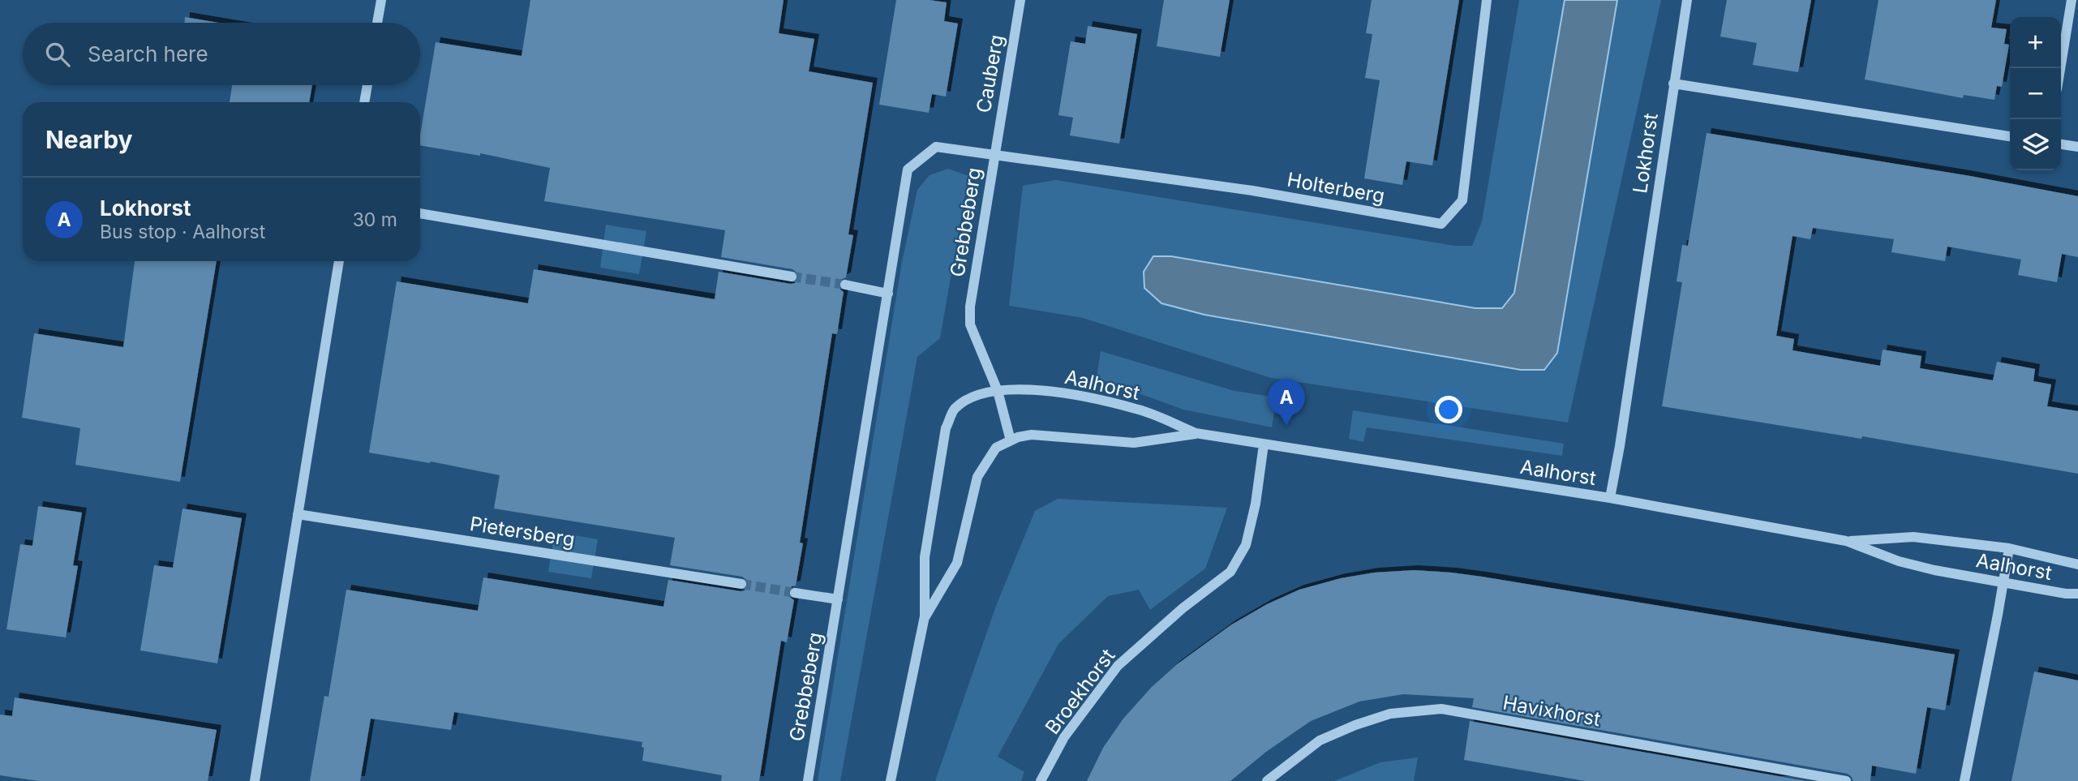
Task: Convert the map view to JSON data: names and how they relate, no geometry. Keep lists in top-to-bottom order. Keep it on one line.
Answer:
{"streets":{"street":["Cauberg","Lokhorst","Holterberg","Grebbeberg","Aalhorst","Pietersberg","Broekhorst","Havixhorst"]},"crossings":[["Cauberg","Holterberg"],["Cauberg","Grebbeberg"],["Lokhorst","Aalhorst"],["Holterberg","Grebbeberg"],["Grebbeberg","Aalhorst"],["Aalhorst","Broekhorst"]],"page":{"map_buttons":["+","−"],"search":"Search here","heading":"Nearby","list":[{"mark":"A","name":"Lokhorst","note":"Bus stop · Aalhorst","value":"30 m"}],"pins":"A"}}
